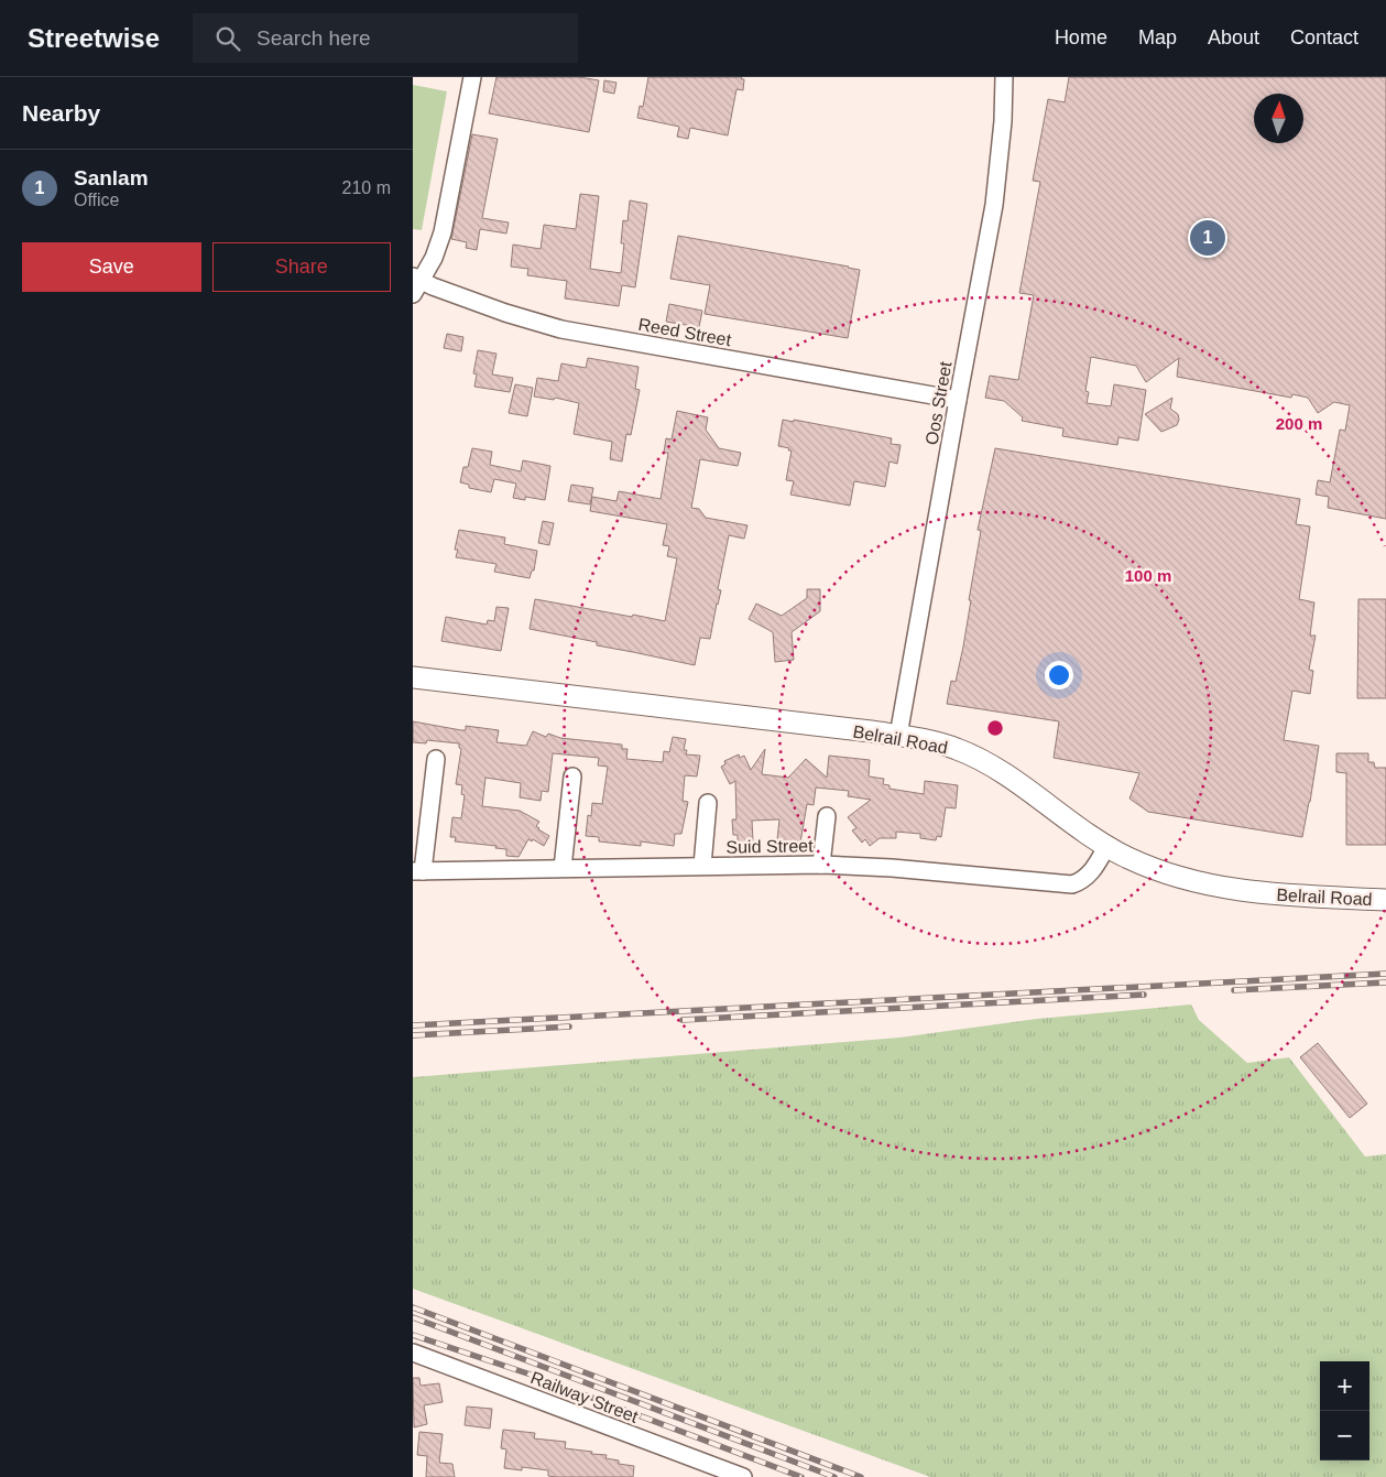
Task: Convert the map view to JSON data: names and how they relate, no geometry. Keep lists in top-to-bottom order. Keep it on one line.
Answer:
{"streets":{"street":["Reed Street","Oos Street","Belrail Road","Suid Street","Railway Street"]},"crossings":[["Reed Street","Oos Street"],["Oos Street","Belrail Road"],["Belrail Road","Suid Street"]],"north":"top","page":{"header":"Streetwise","search":"Search here","nav":["Home","Map","About","Contact"],"heading":"Nearby","list":[{"mark":"1","name":"Sanlam","note":"Office","value":"210 m"}],"pins":"1","buttons":["Save","Share"],"map_buttons":["+","−"]},"rings":["200 m","100 m"]}
